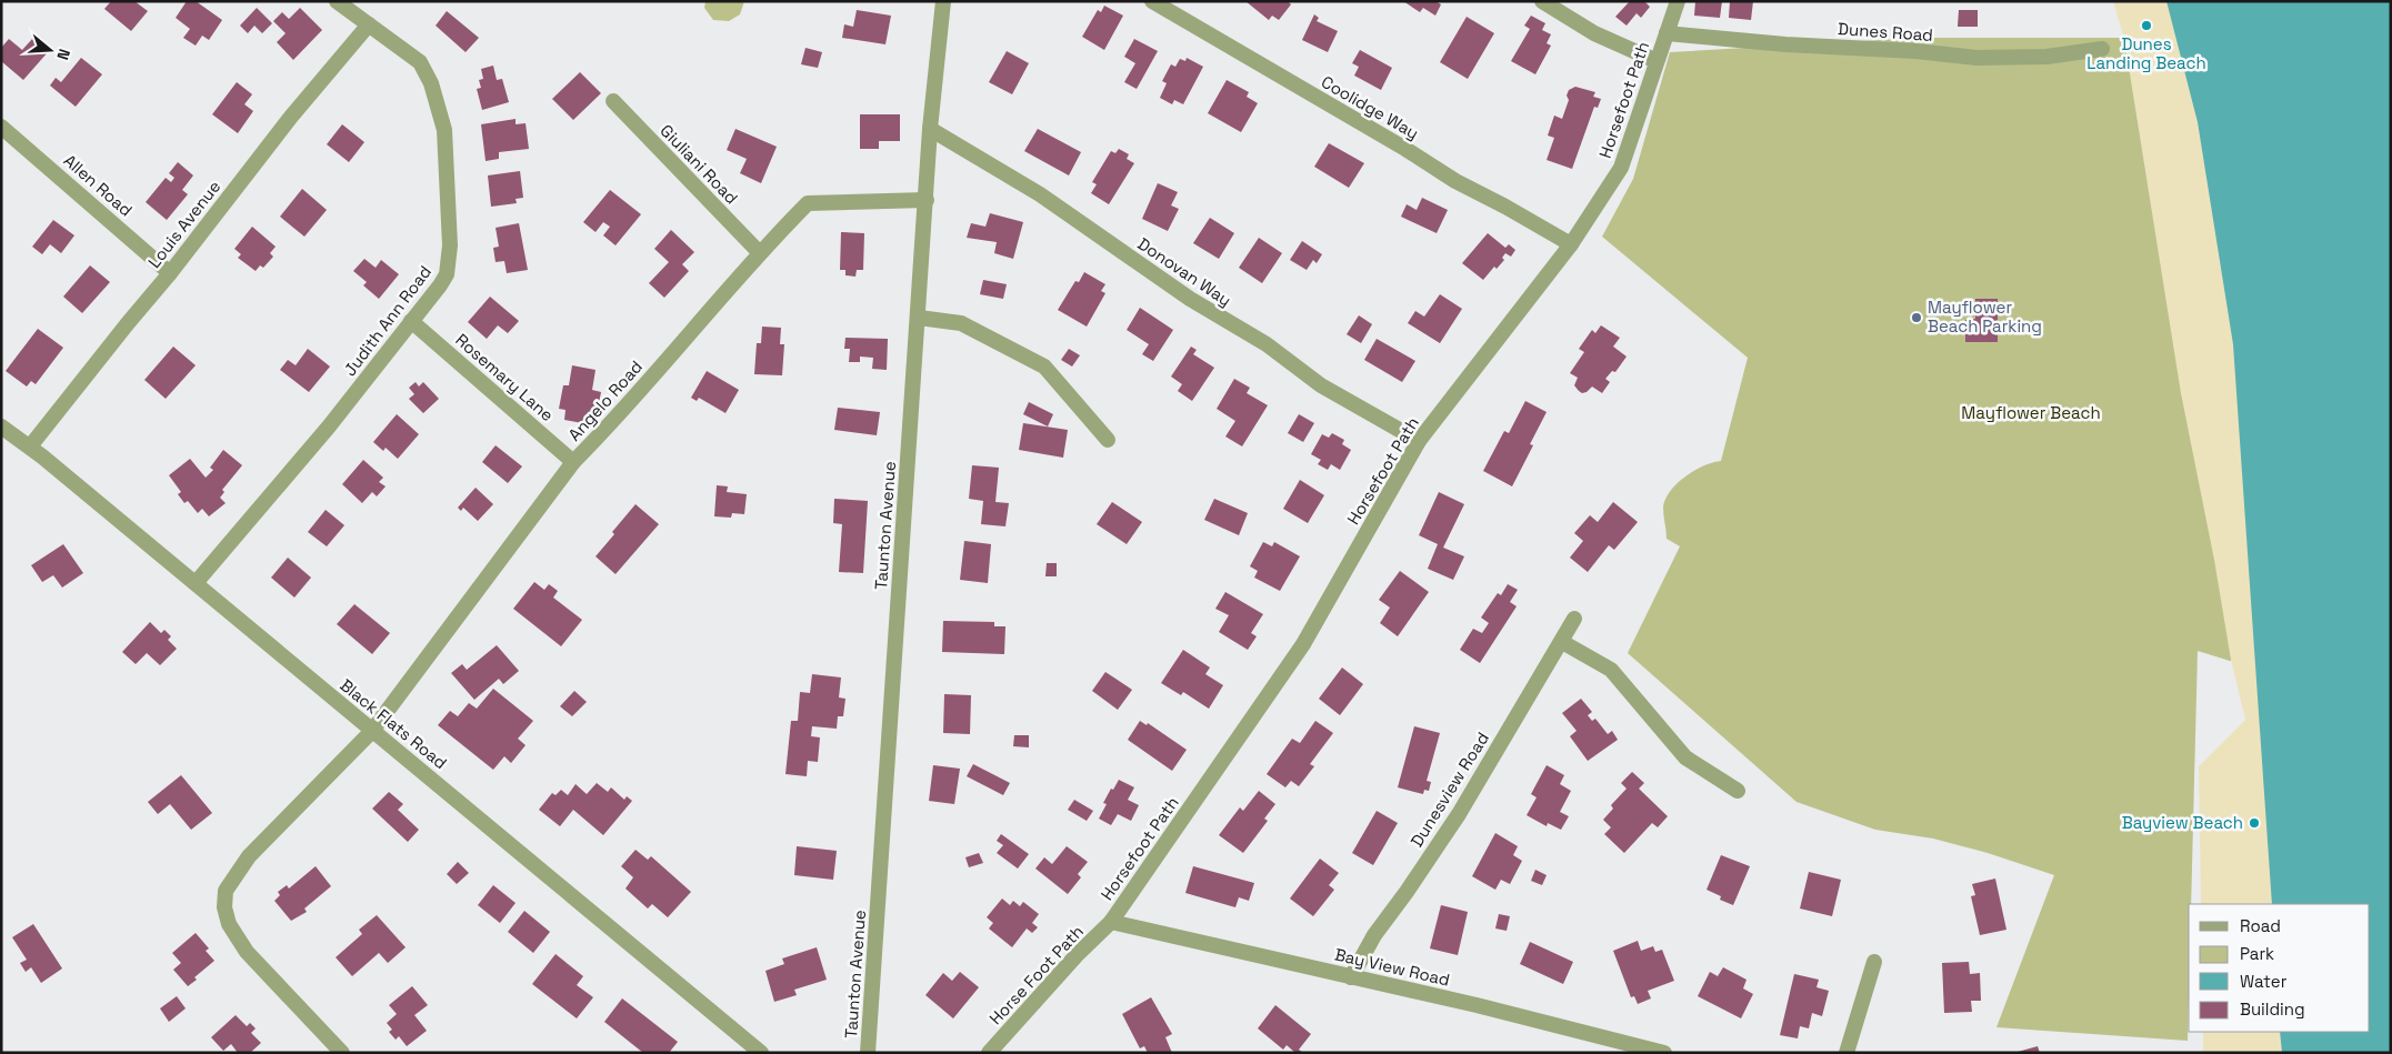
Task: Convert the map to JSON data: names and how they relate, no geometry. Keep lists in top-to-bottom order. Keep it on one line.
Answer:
{"streets":{"street":["Dunes Road","Horsefoot Path","Coolidge Way","Giuliani Road","Allen Road","Louis Avenue","Donovan Way","Judith Ann Road","Rosemary Lane","Angelo Road","Taunton Avenue","Black Flats Road","Dunesview Road","Bay View Road","Horse Foot Path"]},"crossings":[["Dunes Road","Horsefoot Path"],["Horsefoot Path","Coolidge Way"],["Horsefoot Path","Donovan Way"],["Horsefoot Path","Bay View Road"],["Horsefoot Path","Horse Foot Path"],["Giuliani Road","Angelo Road"],["Allen Road","Louis Avenue"],["Louis Avenue","Judith Ann Road"],["Louis Avenue","Black Flats Road"],["Donovan Way","Taunton Avenue"],["Judith Ann Road","Rosemary Lane"],["Judith Ann Road","Black Flats Road"],["Rosemary Lane","Angelo Road"],["Angelo Road","Taunton Avenue"],["Angelo Road","Black Flats Road"],["Dunesview Road","Bay View Road"],["Bay View Road","Horse Foot Path"]],"parks":["Mayflower Beach"],"places":["Dunes Landing Beach","Mayflower Beach Parking","Bayview Beach"],"legend":["Road","Park","Water","Building"],"north":"right"}
